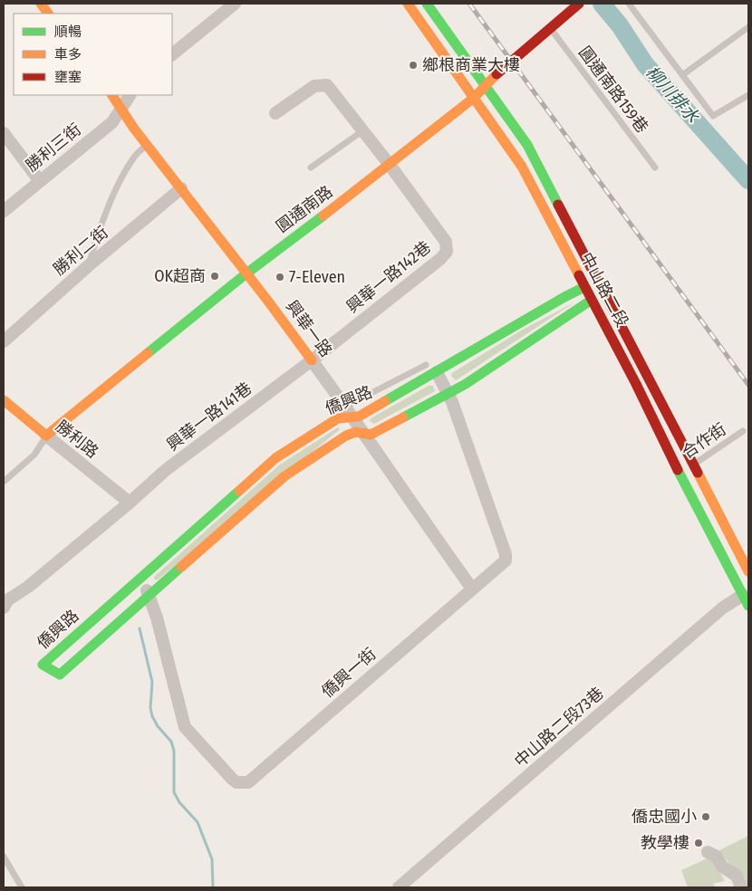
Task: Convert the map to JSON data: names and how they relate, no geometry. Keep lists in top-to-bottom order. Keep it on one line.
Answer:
{"streets":{"street":["勝利三街","圓通南路","勝利二街","興華一路142巷","中山路二段","興華一路","僑興路","興華一路141巷","勝利路","僑興一街","中山路二段73巷"],"lane":["圓通南路159巷","合作街"]},"crossings":[["圓通南路159巷","圓通南路"],["勝利三街","興華一路"],["圓通南路","興華一路142巷"],["圓通南路","中山路二段"],["圓通南路","興華一路"],["圓通南路","勝利路"],["勝利二街","興華一路"],["興華一路142巷","興華一路"],["興華一路142巷","興華一路141巷"],["中山路二段","僑興路"],["中山路二段","合作街"],["中山路二段","中山路二段73巷"],["興華一路","僑興路"],["興華一路","興華一路141巷"],["興華一路","僑興一街"],["僑興路","僑興一街"],["興華一路141巷","勝利路"]],"water":["柳川排水"],"places":["鄉根商業大樓","OK超商","7-Eleven","僑忠國小","教學樓"],"legend":["順暢","車多","壅塞"]}
